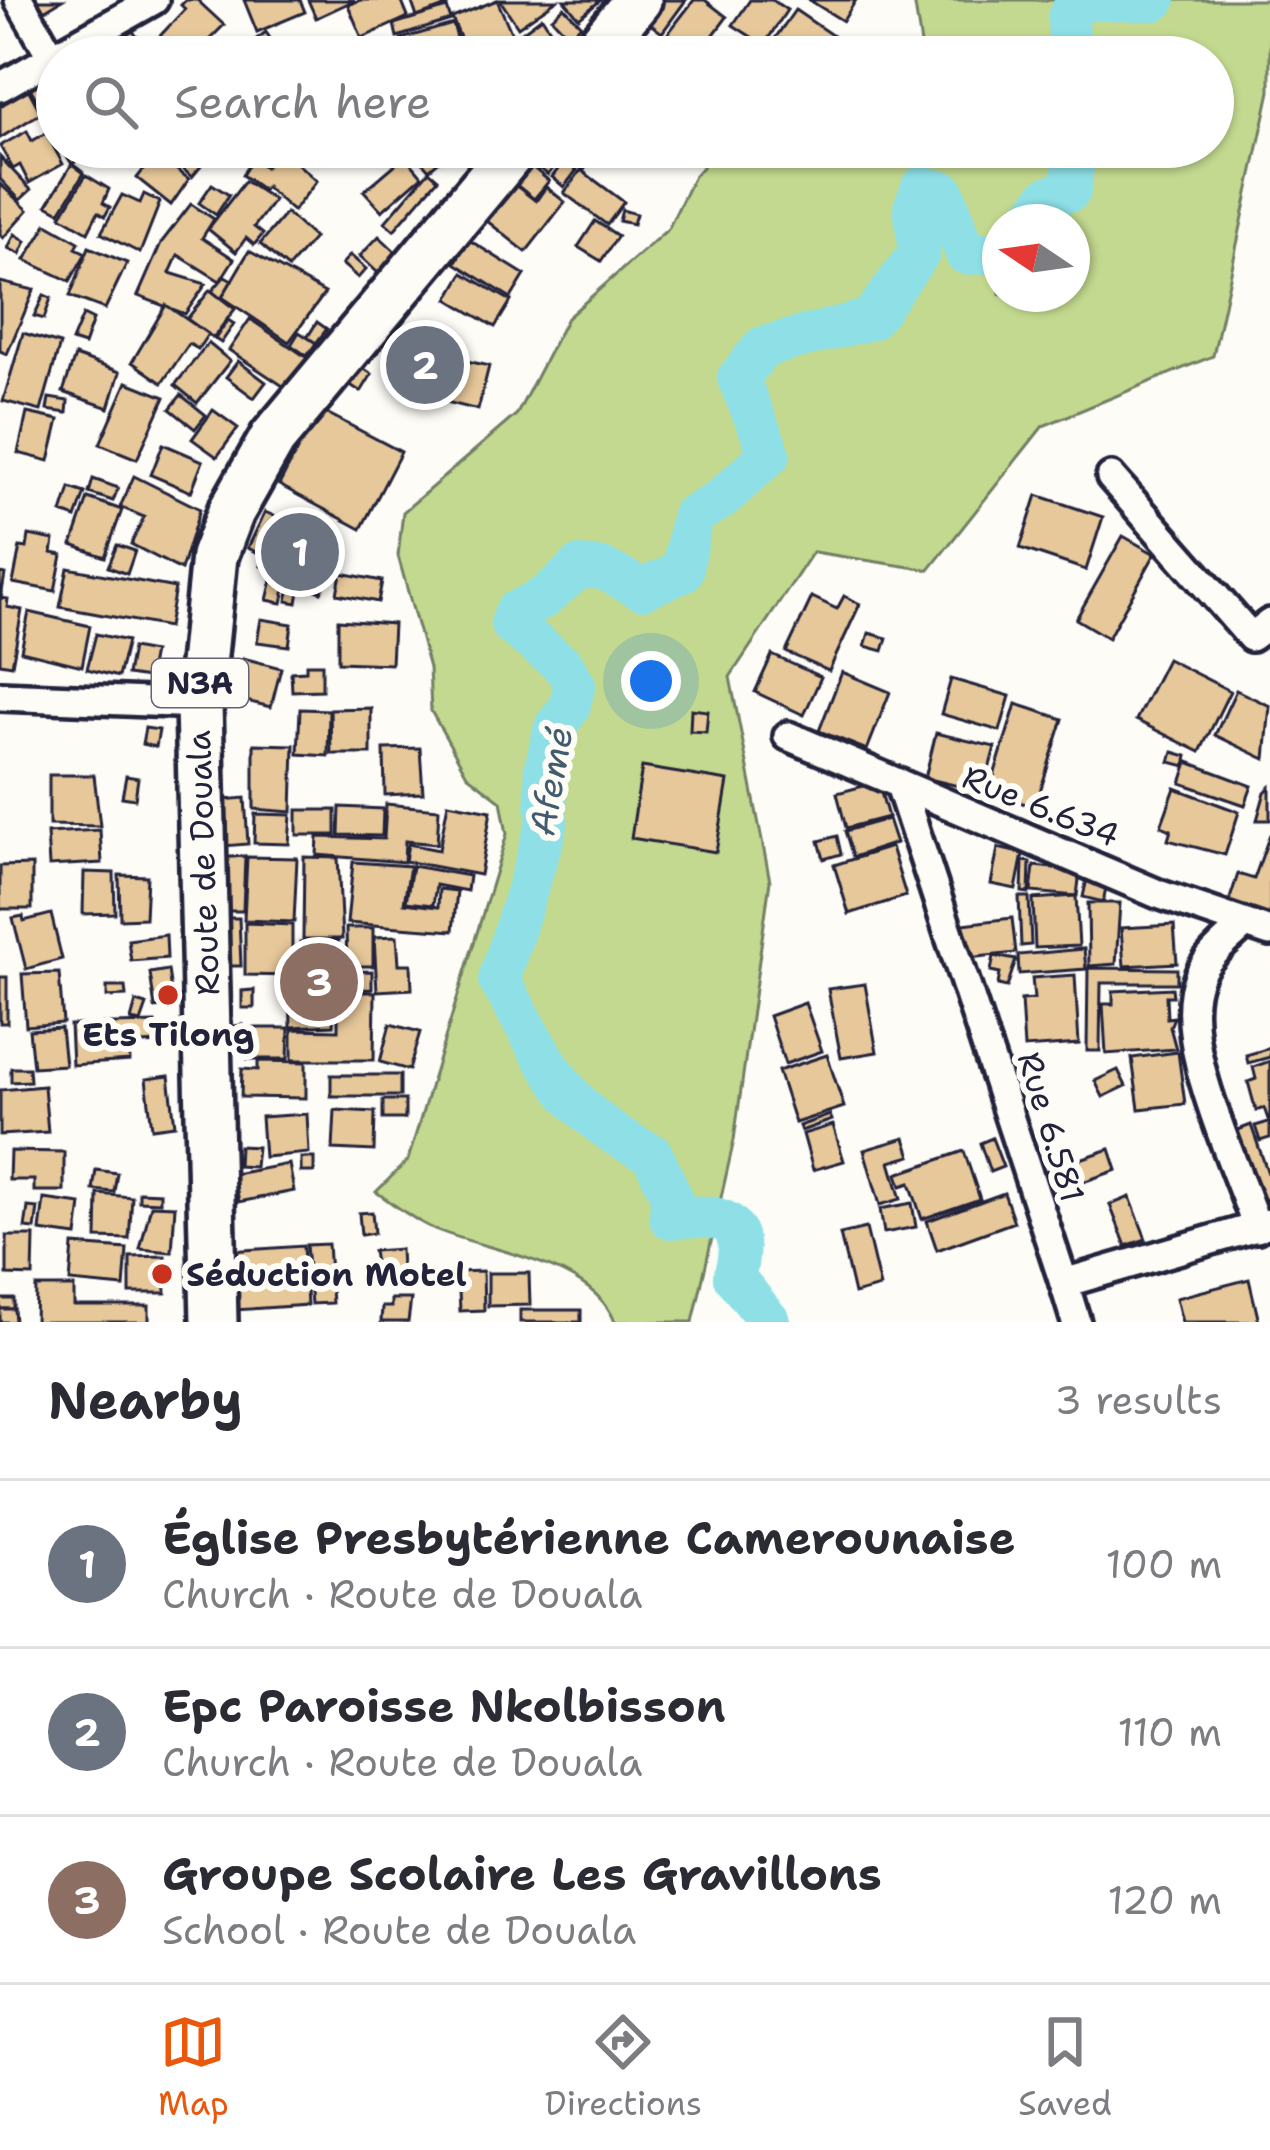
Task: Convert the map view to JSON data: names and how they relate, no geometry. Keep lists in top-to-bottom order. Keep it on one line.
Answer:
{"streets":{"highway":["N3A","Route de Douala"],"street":["Rue 6.634","Rue 6.581"]},"crossings":[["Rue 6.634","Rue 6.581"]],"water":["Afemé"],"places":["Ets Tilong","Séduction Motel"],"north":"left","page":{"search":"Search here","pins":["2","1","3"],"heading":["Nearby","3 results"],"list":[{"mark":"1","name":"Église Presbytérienne Camerounaise","note":"Church · Route de Douala","value":"100 m"},{"mark":"2","name":"Epc Paroisse Nkolbisson","note":"Church · Route de Douala","value":"110 m"},{"mark":"3","name":"Groupe Scolaire Les Gravillons","note":"School · Route de Douala","value":"120 m"}],"nav":["Map","Directions","Saved"]}}
